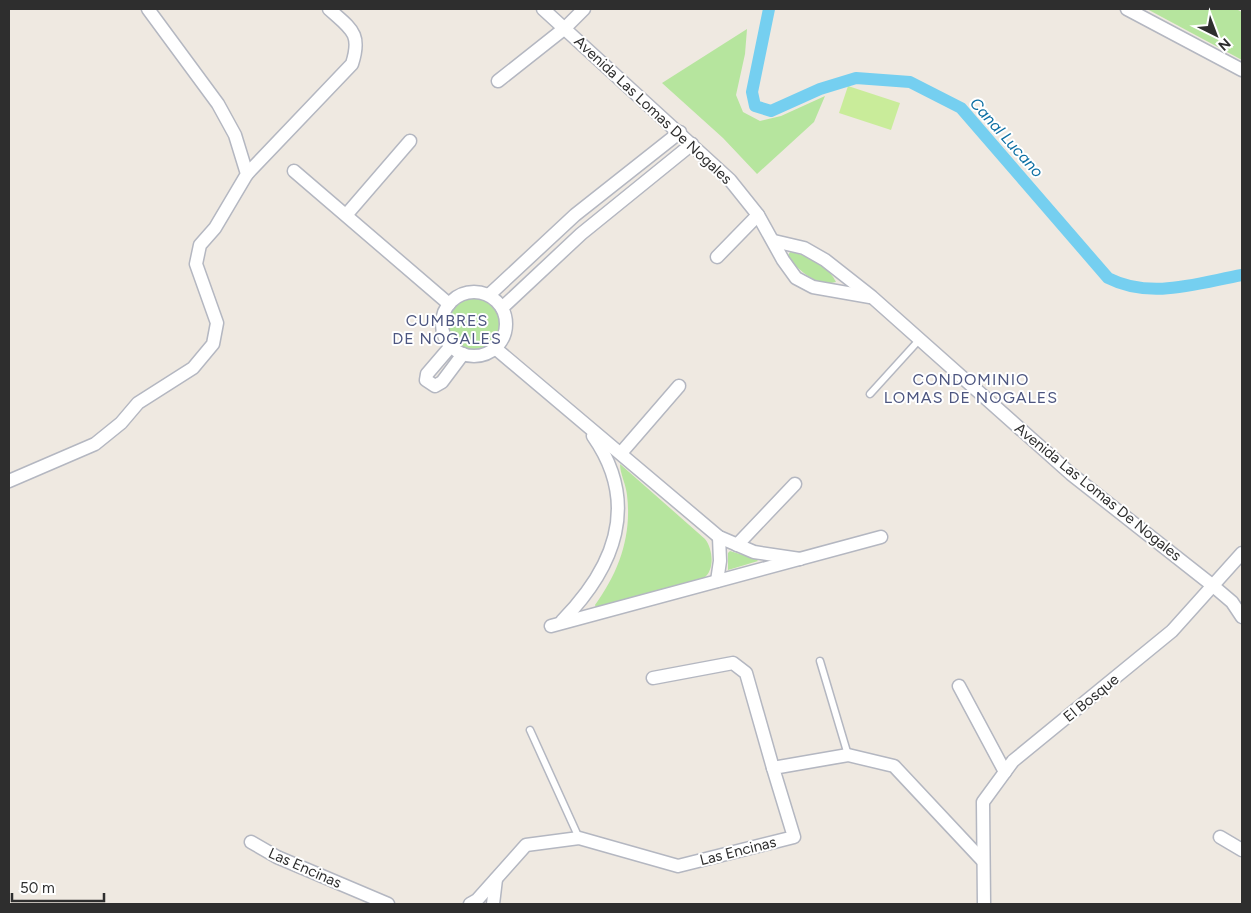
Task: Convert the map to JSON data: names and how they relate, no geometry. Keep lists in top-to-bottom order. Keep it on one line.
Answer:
{"streets":{"street":["Avenida Las Lomas De Nogales","El Bosque","Las Encinas"]},"crossings":[["Avenida Las Lomas De Nogales","El Bosque"]],"districts":["CUMBRES DE NOGALES","CONDOMINIO LOMAS DE NOGALES"],"water":["Canal Lucano"],"scale_bar":"50 m","north":"bottom right"}
